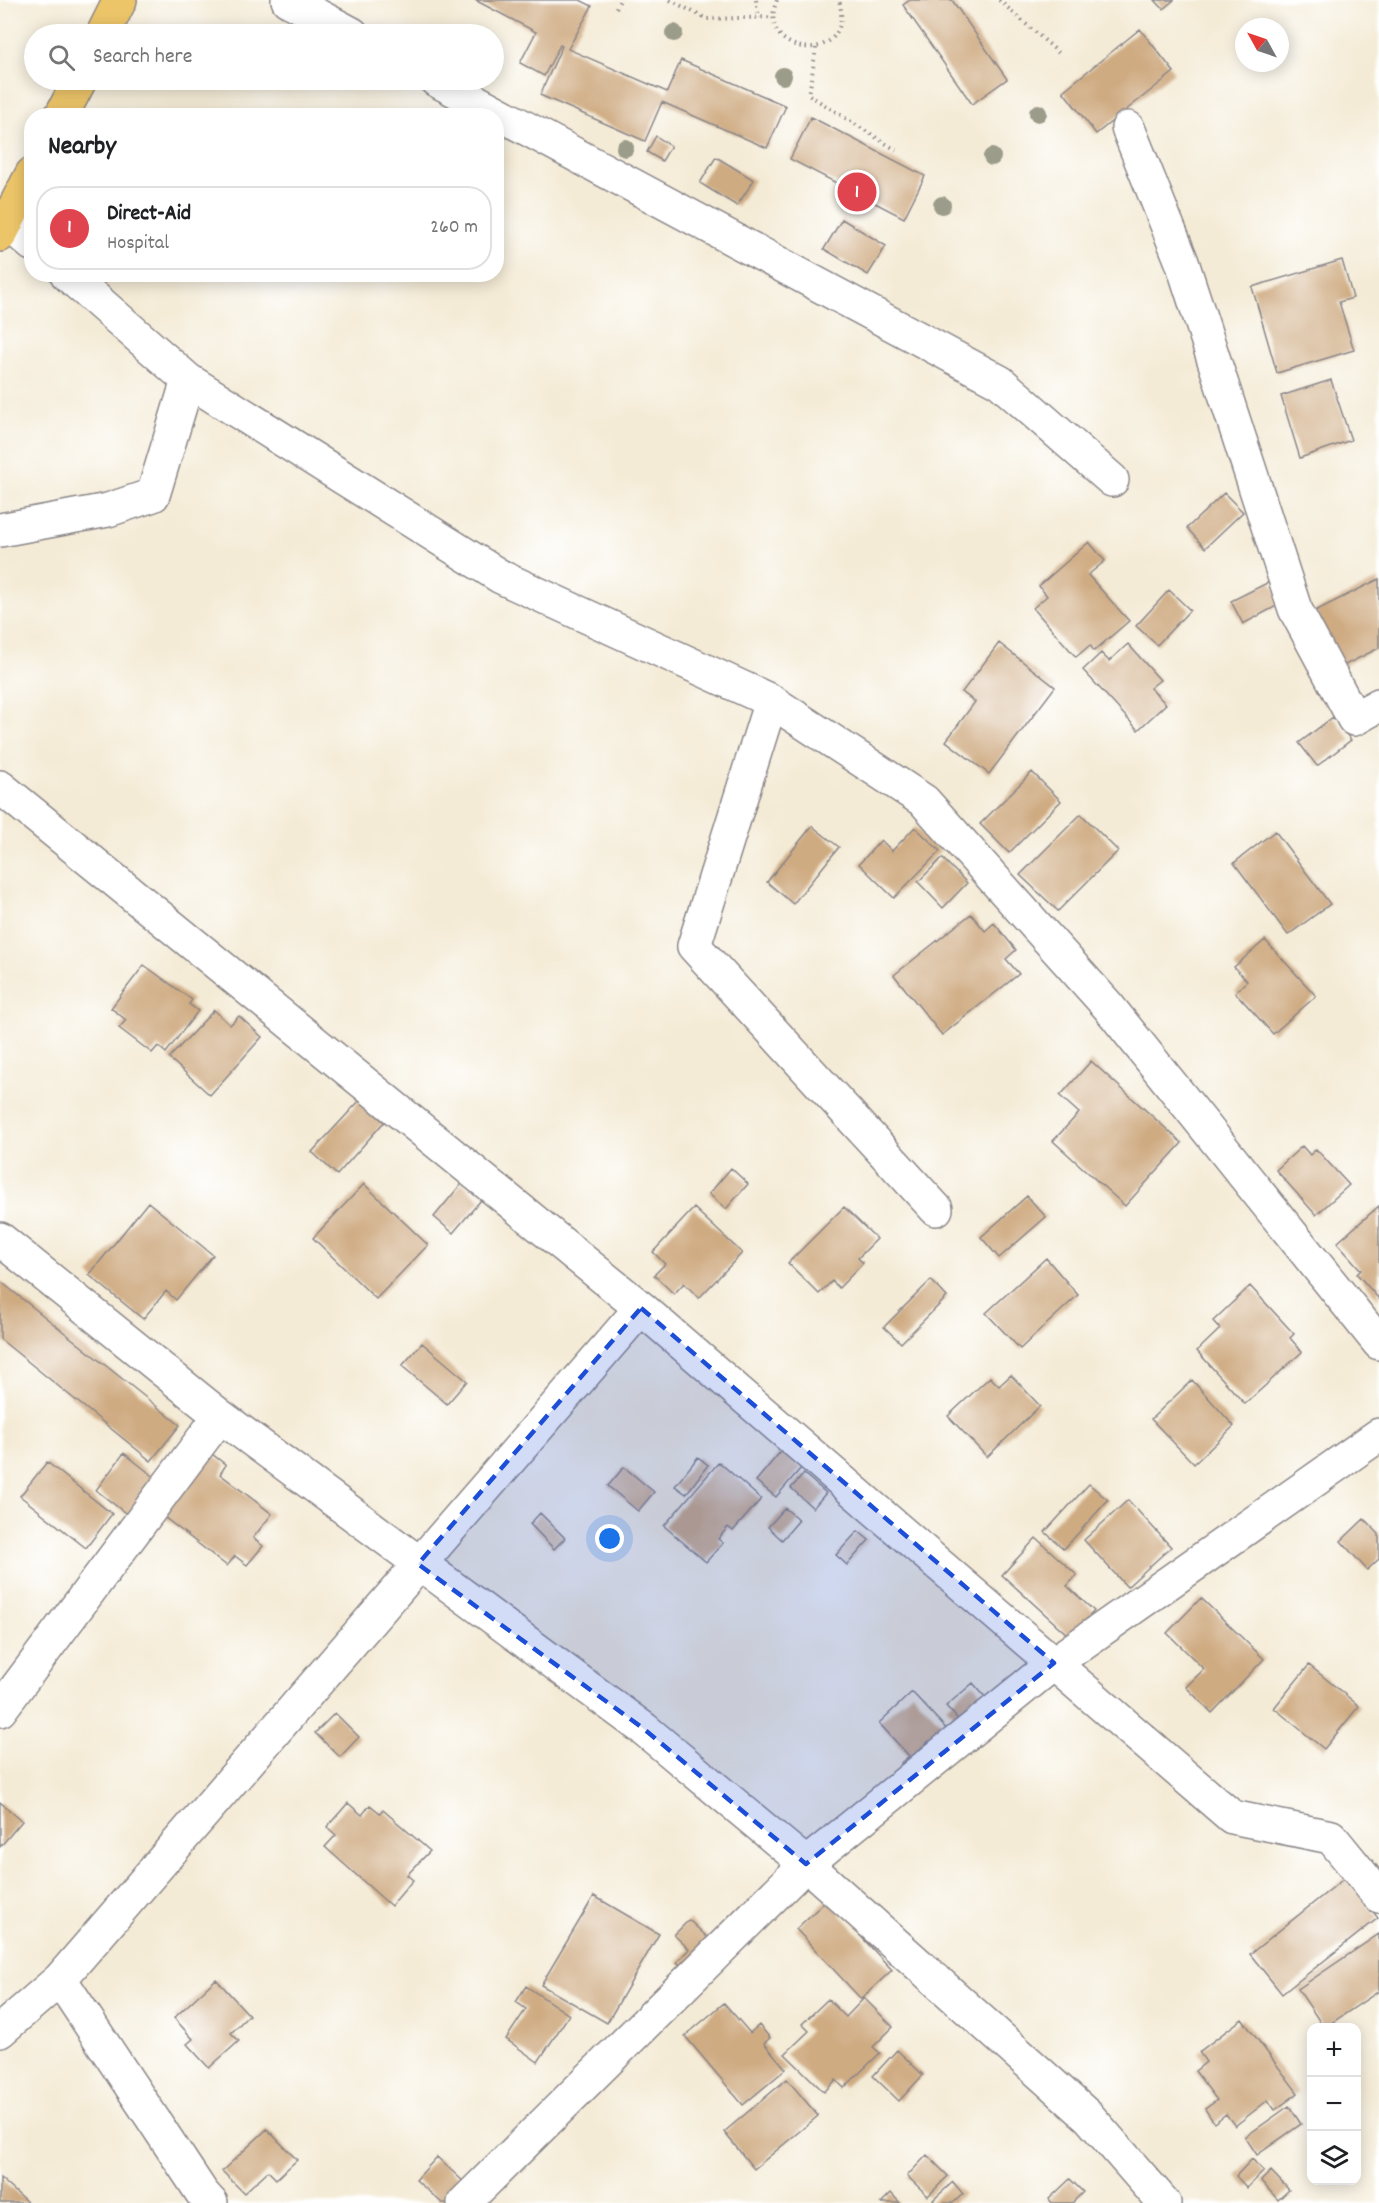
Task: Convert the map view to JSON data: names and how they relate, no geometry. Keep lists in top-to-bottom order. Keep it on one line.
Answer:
{"north":"top left","page":{"search":"Search here","heading":"Nearby","pins":"1","list":[{"mark":"1","name":"Direct-Aid","note":"Hospital","value":"260 m"}],"map_buttons":["+","−"]}}
